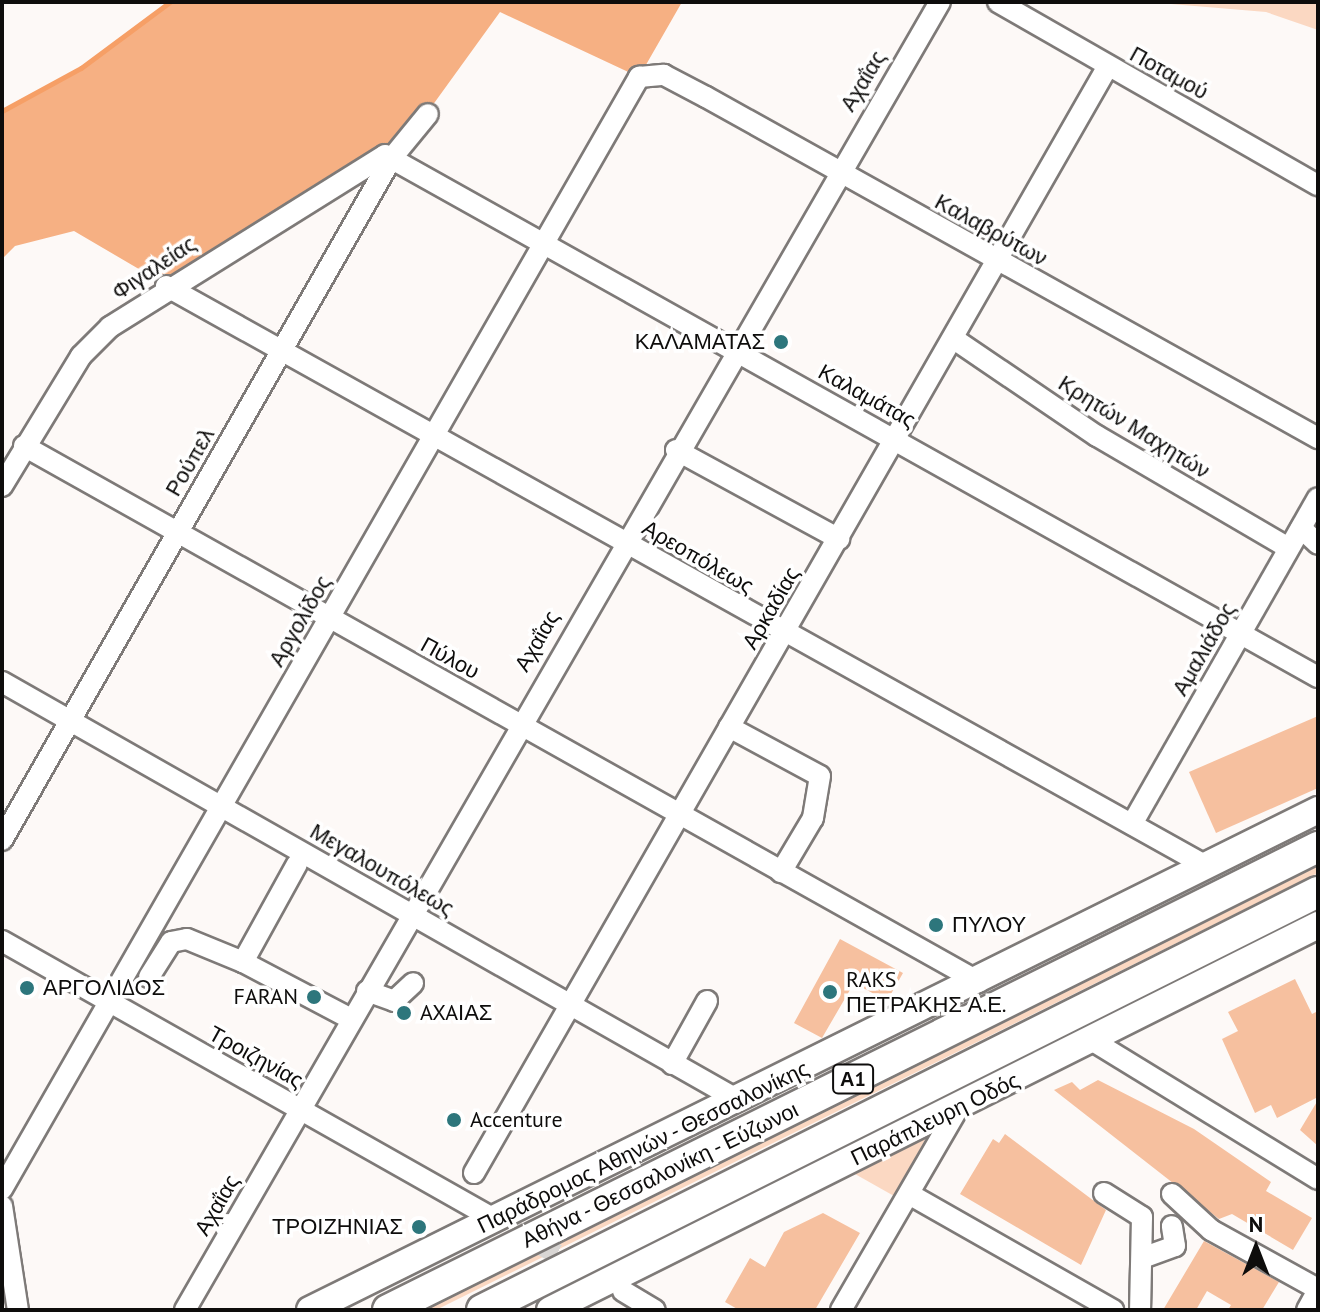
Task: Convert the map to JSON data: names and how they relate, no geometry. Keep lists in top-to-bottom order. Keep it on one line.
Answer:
{"streets":{"highway":["Α1","Αθήνα - Θεσσαλονίκη - Εύζωνοι"],"main road":["Παράπλευρη Οδός","Παράδρομος Αθηνών - Θεσσαλονίκης"],"street":["Ποταμού","Αχαΐας","Καλαβρύτων","Φιγαλείας","Καλαμάτας","Κρητών Μαχητών","Ρούπελ","Αρεοπόλεως","Αρκαδίας","Αργολίδος","Αμαλιάδος","Πύλου","Μεγαλουπόλεως","Τροιζηνίας"]},"crossings":[["Ποταμού","Αρκαδίας"],["Αχαΐας","Καλαβρύτων"],["Αχαΐας","Καλαμάτας"],["Αχαΐας","Αρεοπόλεως"],["Αχαΐας","Πύλου"],["Αχαΐας","Μεγαλουπόλεως"],["Αχαΐας","Τροιζηνίας"],["Καλαβρύτων","Αρκαδίας"],["Καλαβρύτων","Αργολίδος"],["Φιγαλείας","Καλαμάτας"],["Φιγαλείας","Ρούπελ"],["Φιγαλείας","Αρεοπόλεως"],["Φιγαλείας","Πύλου"],["Καλαμάτας","Ρούπελ"],["Καλαμάτας","Αρκαδίας"],["Καλαμάτας","Αργολίδος"],["Καλαμάτας","Αμαλιάδος"],["Κρητών Μαχητών","Αρκαδίας"],["Κρητών Μαχητών","Αμαλιάδος"],["Ρούπελ","Αρεοπόλεως"],["Ρούπελ","Πύλου"],["Ρούπελ","Μεγαλουπόλεως"],["Αρεοπόλεως","Αρκαδίας"],["Αρεοπόλεως","Αργολίδος"],["Αρεοπόλεως","Αμαλιάδος"],["Αρεοπόλεως","Παράδρομος Αθηνών - Θεσσαλονίκης"],["Αρκαδίας","Πύλου"],["Αρκαδίας","Μεγαλουπόλεως"],["Αργολίδος","Πύλου"],["Αργολίδος","Μεγαλουπόλεως"],["Αργολίδος","Τροιζηνίας"],["Πύλου","Παράδρομος Αθηνών - Θεσσαλονίκης"],["Μεγαλουπόλεως","Παράδρομος Αθηνών - Θεσσαλονίκης"]],"places":["ΚΑΛΑΜΑΤΑΣ","ΠΥΛΟΥ","ΑΡΓΟΛΙΔΟΣ","RAKS ΠΕΤΡΑΚΗΣ Α.Ε.","FARAN","AXAΙΑΣ","Accenture","ΤΡΟΙΖΗΝΙΑΣ"],"north":"top"}
